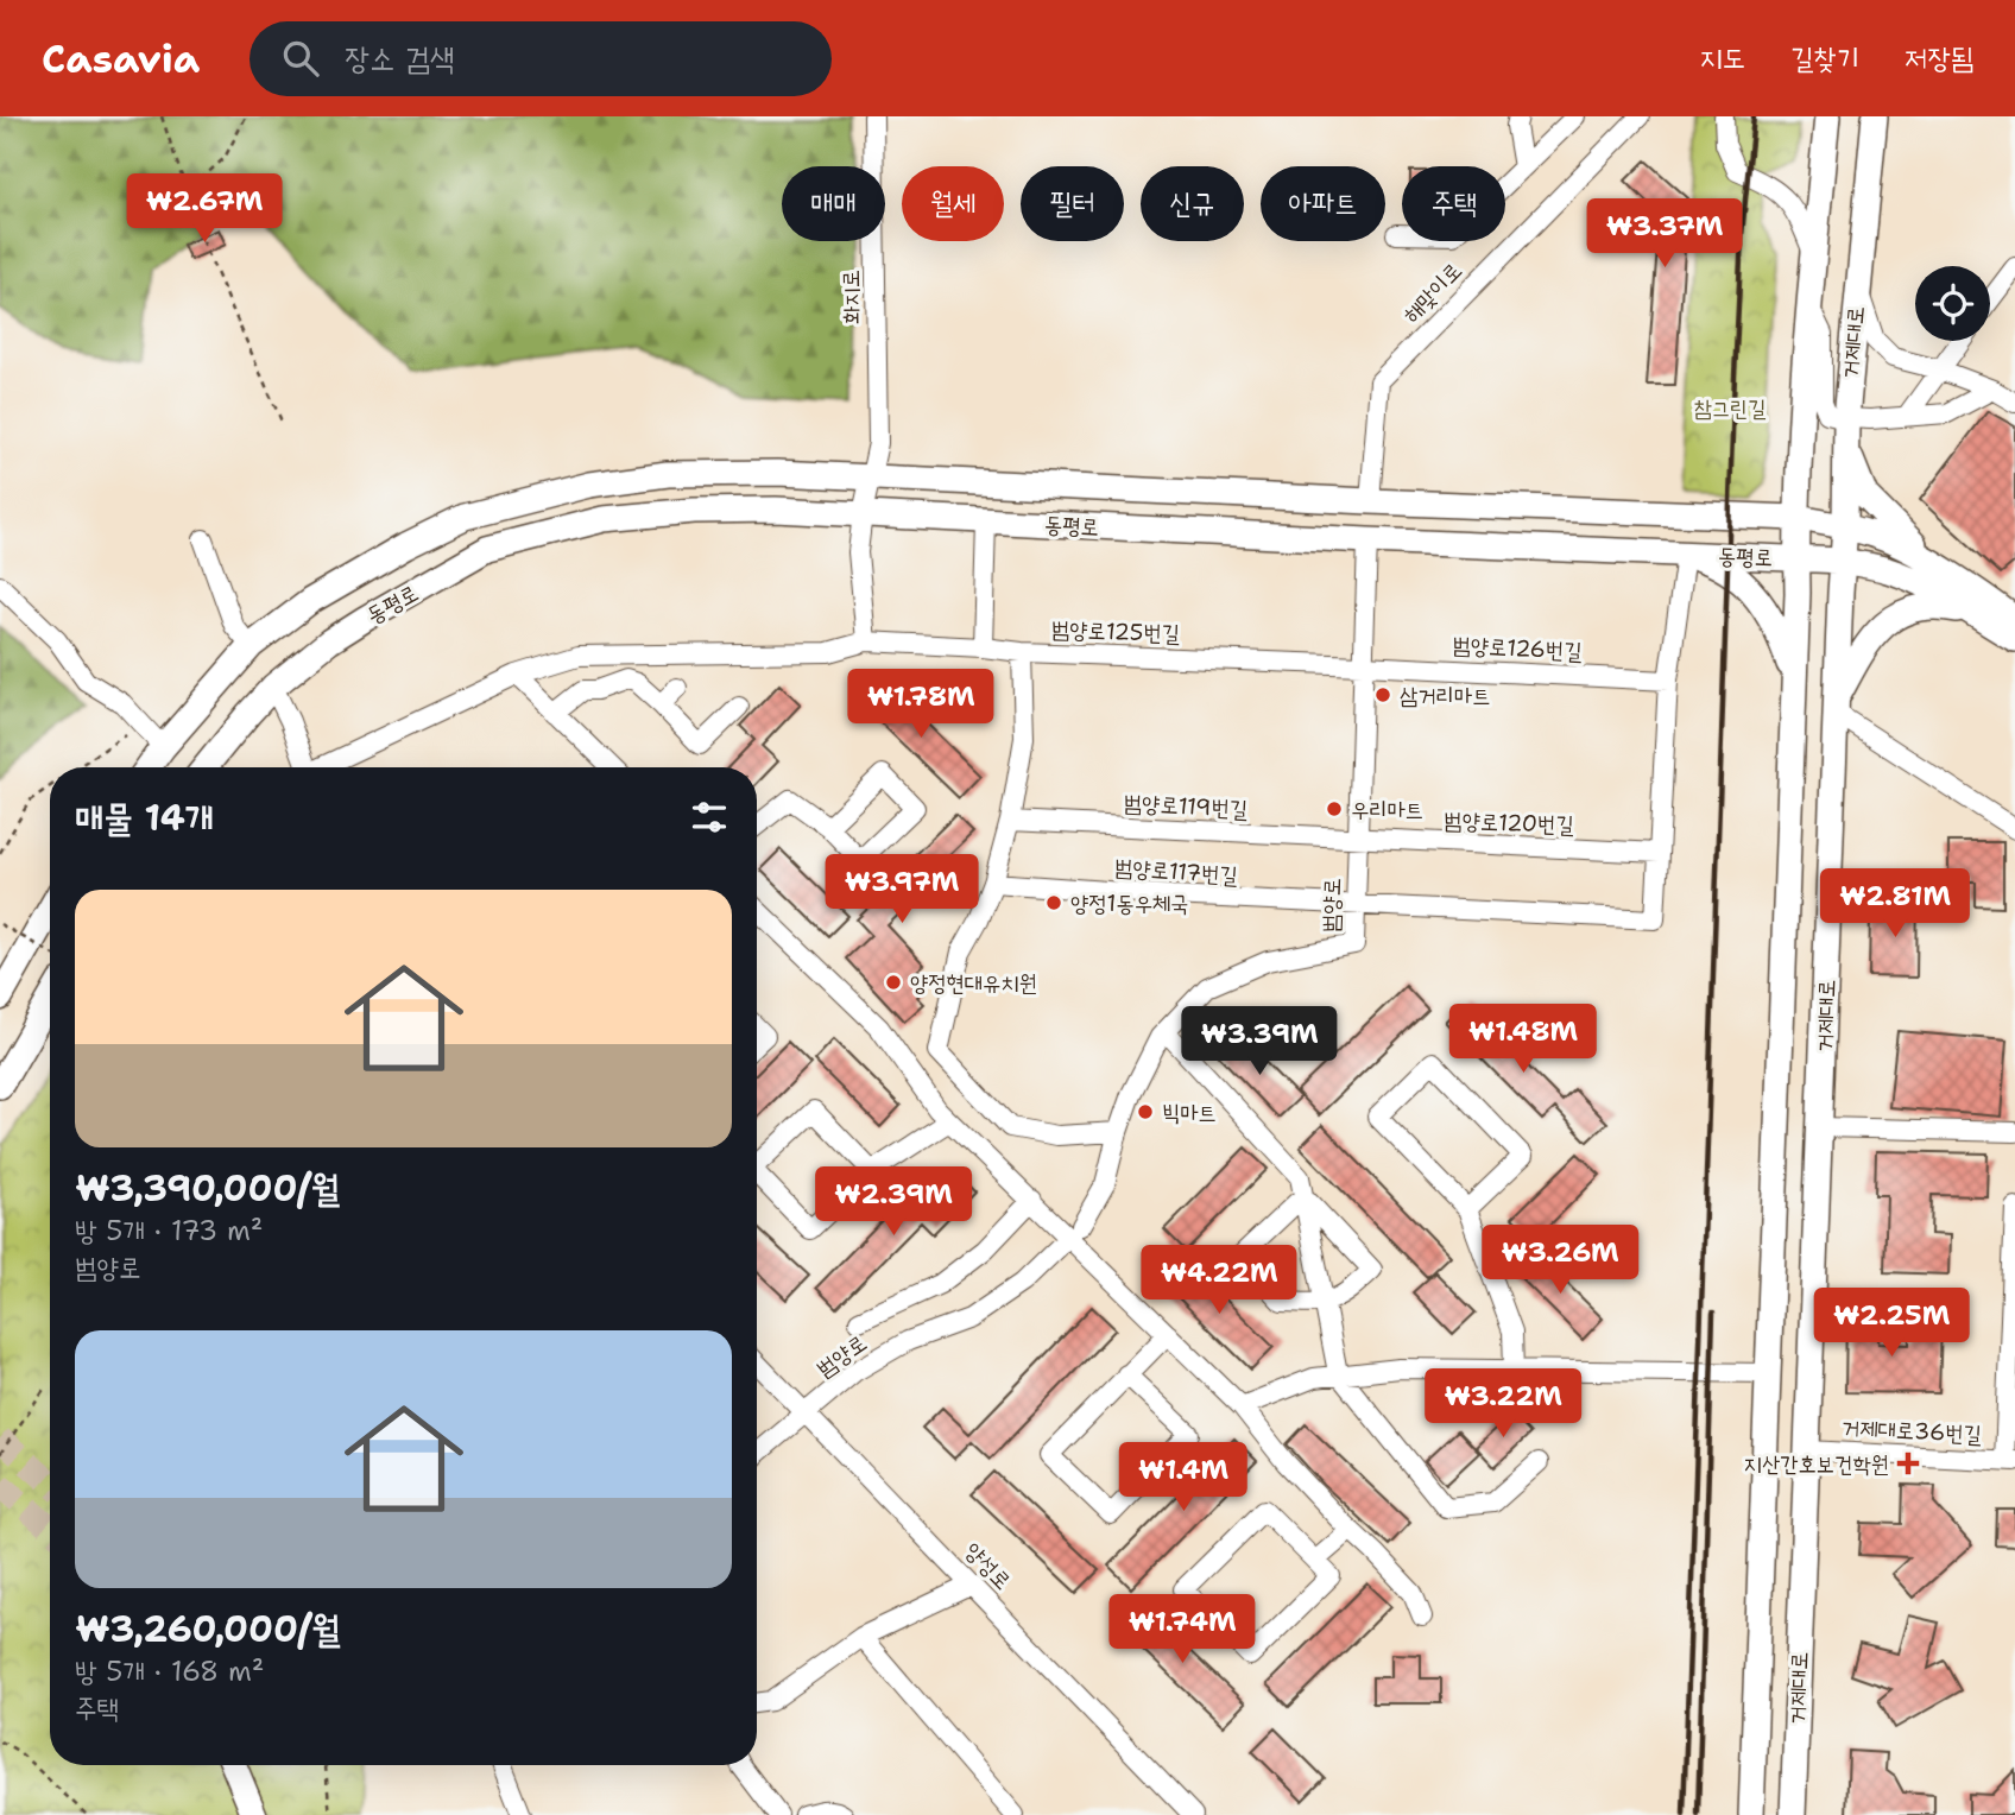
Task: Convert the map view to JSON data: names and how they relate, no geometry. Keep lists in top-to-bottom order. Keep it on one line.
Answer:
{"streets":{"main road":["거제대로","동평로"],"street":["해맞이로","화지로","범양로125번길","범양로126번길","범양로119번길","범양로120번길","범양로117번길","범양로","거제대로36번길","양성로"]},"crossings":[["해맞이로","동평로"],["화지로","동평로"],["화지로","범양로125번길"],["거제대로","동평로"],["거제대로","거제대로36번길"],["동평로","범양로"],["범양로125번길","범양로126번길"],["범양로125번길","범양로"],["범양로126번길","범양로"],["범양로119번길","범양로120번길"],["범양로119번길","범양로"],["범양로120번길","범양로117번길"],["범양로120번길","범양로"],["범양로117번길","범양로"],["범양로","양성로"]],"parks":["참그린길"],"places":{"other":["삼거리마트","우리마트","양정1동우체국","양정현대유치원","빅마트"],"health":["지산간호보건학원"]},"page":{"header":"Casavia","search":"장소 검색","nav":["지도","길찾기","저장됨"],"chip":["매매","월세","필터","신규","아파트","주택"],"price":["₩2.67M","₩3.37M","₩1.78M","₩3.97M","₩2.81M","₩1.48M","₩3.39M","₩2.39M","₩3.26M","₩4.22M","₩2.25M","₩3.22M","₩1.4M","₩1.74M"],"heading":"매물 14개","list":[{"name":"₩3,390,000/월","note":"방 5개 · 173 m² · 범양로"},{"name":"₩3,260,000/월","note":"방 5개 · 168 m² · 주택"}]}}
